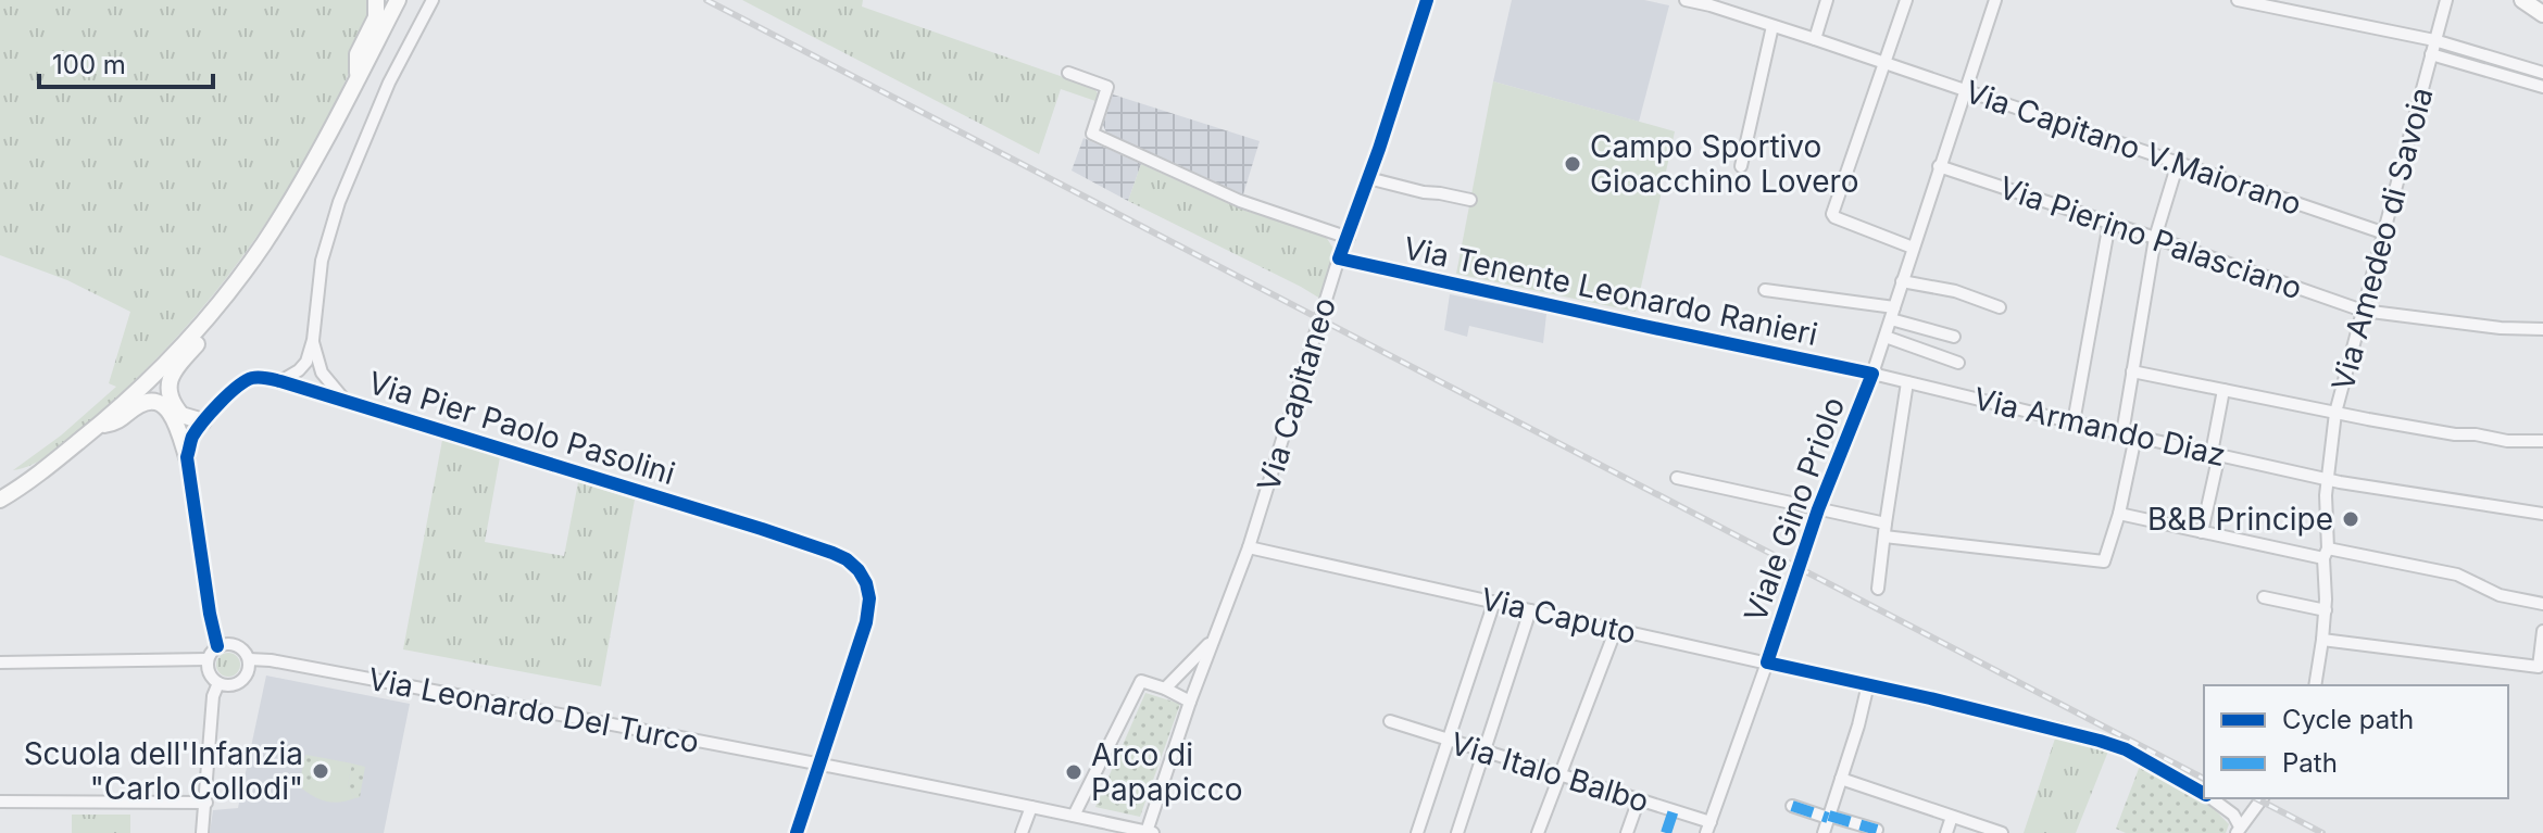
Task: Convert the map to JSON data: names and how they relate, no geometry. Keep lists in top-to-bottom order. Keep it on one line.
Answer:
{"streets":{"street":["Via Capitano V.Maiorano","Via Pierino Palasciano","Via Amedeo di Savoia","Via Tenente Leonardo Ranieri","Via Capitaneo","Via Armando Diaz","Via Pier Paolo Pasolini","Viale Gino Priolo","Via Caputo","Via Leonardo Del Turco","Via Italo Balbo"]},"crossings":[["Via Capitano V.Maiorano","Via Amedeo di Savoia"],["Via Capitano V.Maiorano","Viale Gino Priolo"],["Via Pierino Palasciano","Via Amedeo di Savoia"],["Via Pierino Palasciano","Viale Gino Priolo"],["Via Amedeo di Savoia","Via Armando Diaz"],["Via Tenente Leonardo Ranieri","Via Capitaneo"],["Via Tenente Leonardo Ranieri","Via Armando Diaz"],["Via Tenente Leonardo Ranieri","Viale Gino Priolo"],["Via Capitaneo","Via Caputo"],["Via Capitaneo","Via Leonardo Del Turco"],["Via Armando Diaz","Viale Gino Priolo"],["Via Pier Paolo Pasolini","Via Leonardo Del Turco"],["Viale Gino Priolo","Via Caputo"],["Viale Gino Priolo","Via Italo Balbo"]],"places":["Campo Sportivo Gioacchino Lovero","B&B Principe","Scuola dell'Infanzia \"Carlo Collodi\"","Arco di Papapicco"],"legend":["Cycle path","Path"],"scale_bar":"100 m"}
